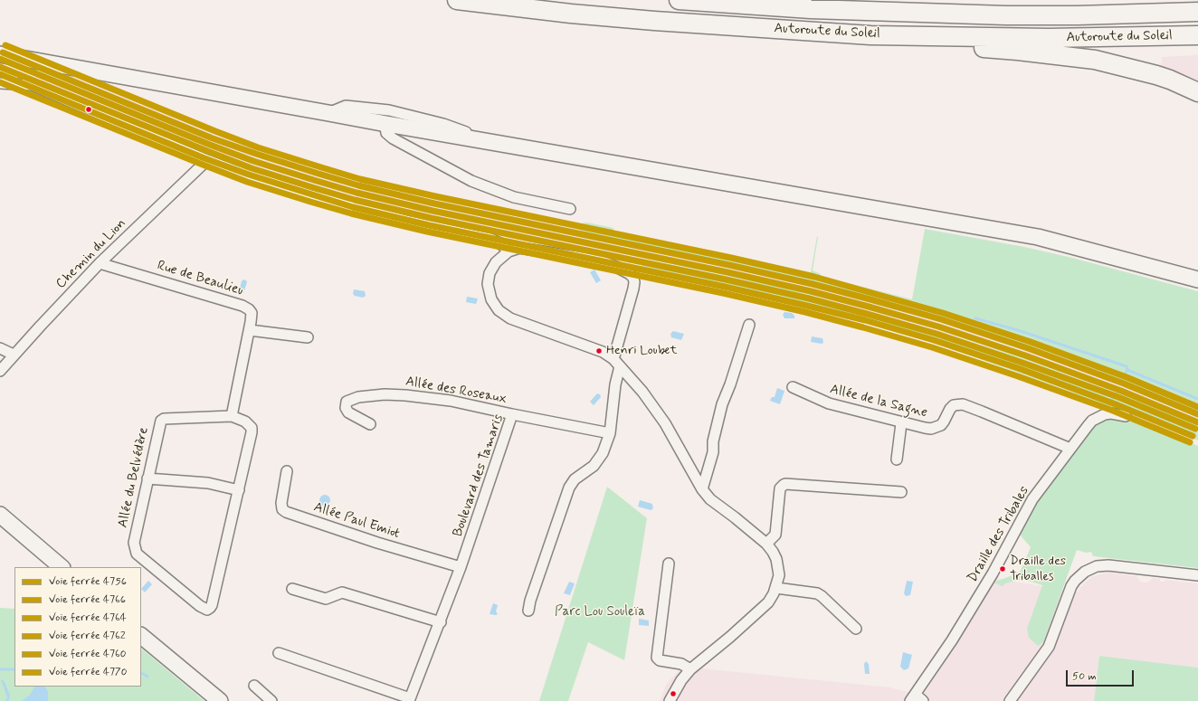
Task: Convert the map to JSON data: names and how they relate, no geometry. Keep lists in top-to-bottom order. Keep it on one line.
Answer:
{"streets":{"highway":["Autoroute du Soleil"],"street":["Chemin du Lion","Rue de Beaulieu","Allée des Roseaux","Allée de la Sagne","Boulevard des Tamaris","Allée du Belvédère","Allée Paul Emiot","Draille des Tribales"]},"crossings":[["Chemin du Lion","Rue de Beaulieu"],["Rue de Beaulieu","Allée du Belvédère"],["Allée des Roseaux","Boulevard des Tamaris"],["Allée de la Sagne","Draille des Tribales"],["Boulevard des Tamaris","Allée Paul Emiot"]],"parks":["Parc Lou Souleïa"],"places":["Henri Loubet","Draille des Triballes"],"lines":["rail line 4760","rail line 4764","rail line 4756","rail line 4766","rail line 4762","rail line 4770"],"legend":["Voie ferrée 4756","Voie ferrée 4766","Voie ferrée 4764","Voie ferrée 4762","Voie ferrée 4760","Voie ferrée 4770"],"scale_bar":"50 m"}
